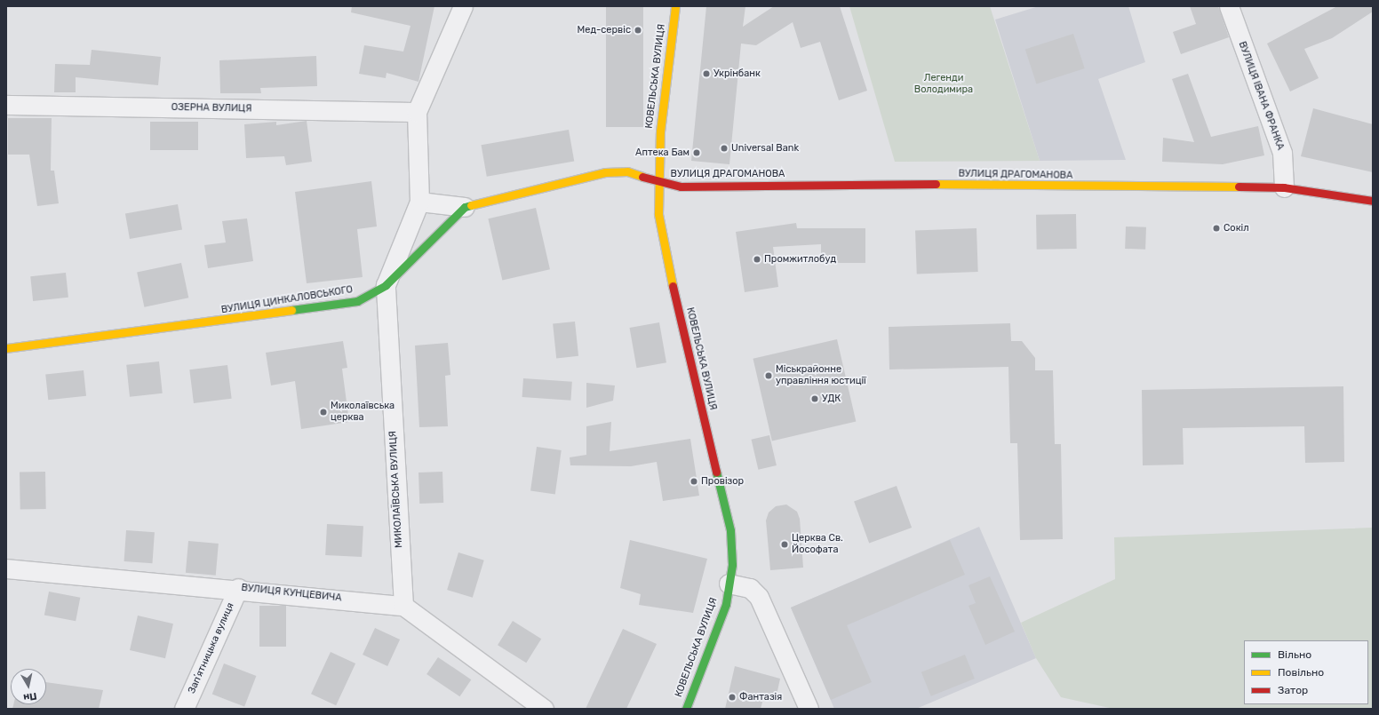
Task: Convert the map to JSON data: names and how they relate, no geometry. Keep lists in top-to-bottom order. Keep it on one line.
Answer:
{"streets":{"street":["КОВЕЛЬСЬКА ВУЛИЦЯ","ВУЛИЦЯ ІВАНА ФРАНКА","ОЗЕРНА ВУЛИЦЯ","ВУЛИЦЯ ДРАГОМАНОВА","ВУЛИЦЯ ЦИНКАЛОВСЬКОГО","МИКОЛАЇВСЬКА ВУЛИЦЯ","ВУЛИЦЯ КУНЦЕВИЧА","Запʼятницька вулиця"]},"crossings":[["КОВЕЛЬСЬКА ВУЛИЦЯ","ВУЛИЦЯ ДРАГОМАНОВА"],["КОВЕЛЬСЬКА ВУЛИЦЯ","ВУЛИЦЯ ЦИНКАЛОВСЬКОГО"],["ВУЛИЦЯ ІВАНА ФРАНКА","ВУЛИЦЯ ДРАГОМАНОВА"],["ОЗЕРНА ВУЛИЦЯ","МИКОЛАЇВСЬКА ВУЛИЦЯ"],["ВУЛИЦЯ ДРАГОМАНОВА","ВУЛИЦЯ ЦИНКАЛОВСЬКОГО"],["ВУЛИЦЯ ЦИНКАЛОВСЬКОГО","МИКОЛАЇВСЬКА ВУЛИЦЯ"],["МИКОЛАЇВСЬКА ВУЛИЦЯ","ВУЛИЦЯ КУНЦЕВИЧА"],["ВУЛИЦЯ КУНЦЕВИЧА","Запʼятницька вулиця"]],"parks":["Легенди Володимира"],"places":["Мед-сервіс","Укрінбанк","Universal Bank","Аптека Бам","Сокіл","Промжитлобуд","Міськрайонне управління юстиції","УДК","Миколаївська церква","Провізор","Церква Св. Йософата","Фантазія"],"legend":["Вільно","Повільно","Затор"],"north":"bottom"}
